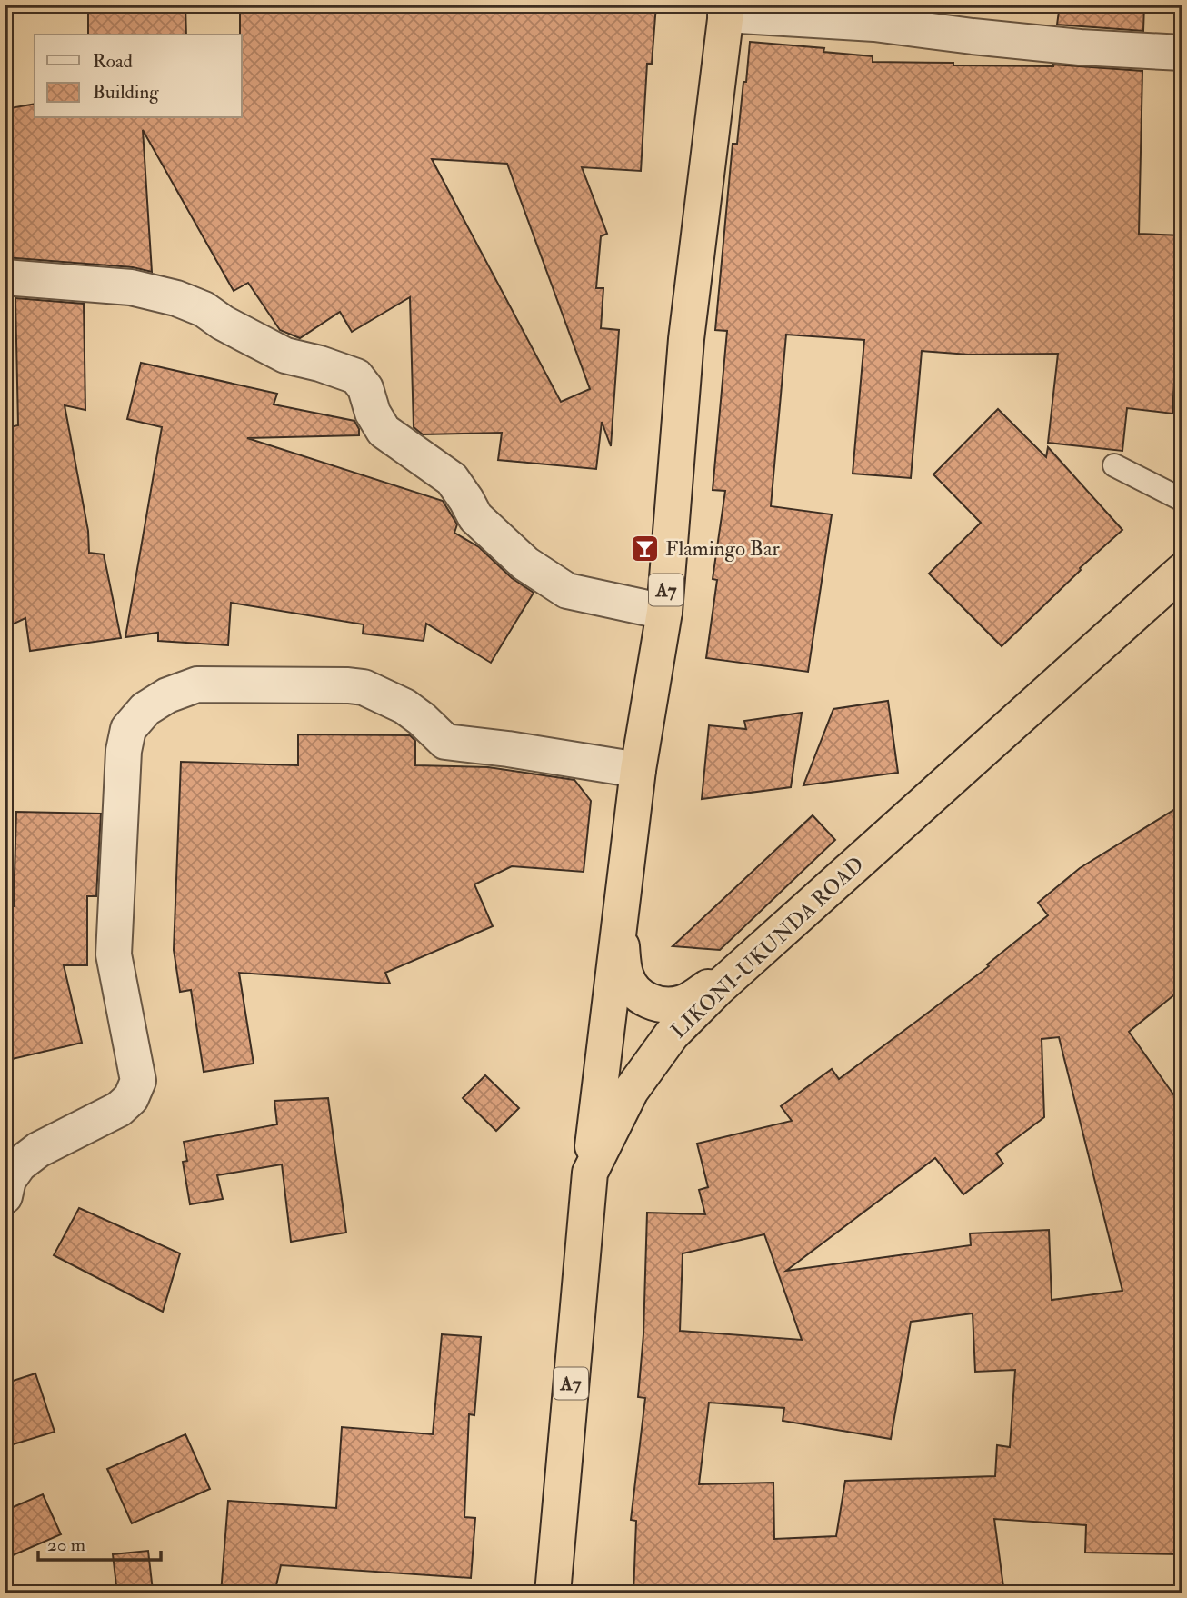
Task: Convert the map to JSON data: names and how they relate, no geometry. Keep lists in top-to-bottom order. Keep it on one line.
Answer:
{"streets":{"highway":["A7","LIKONI-UKUNDA ROAD"]},"crossings":[["A7","LIKONI-UKUNDA ROAD"]],"places":{"bar":["Flamingo Bar"]},"legend":["Road","Building"],"scale_bar":"20 m"}
